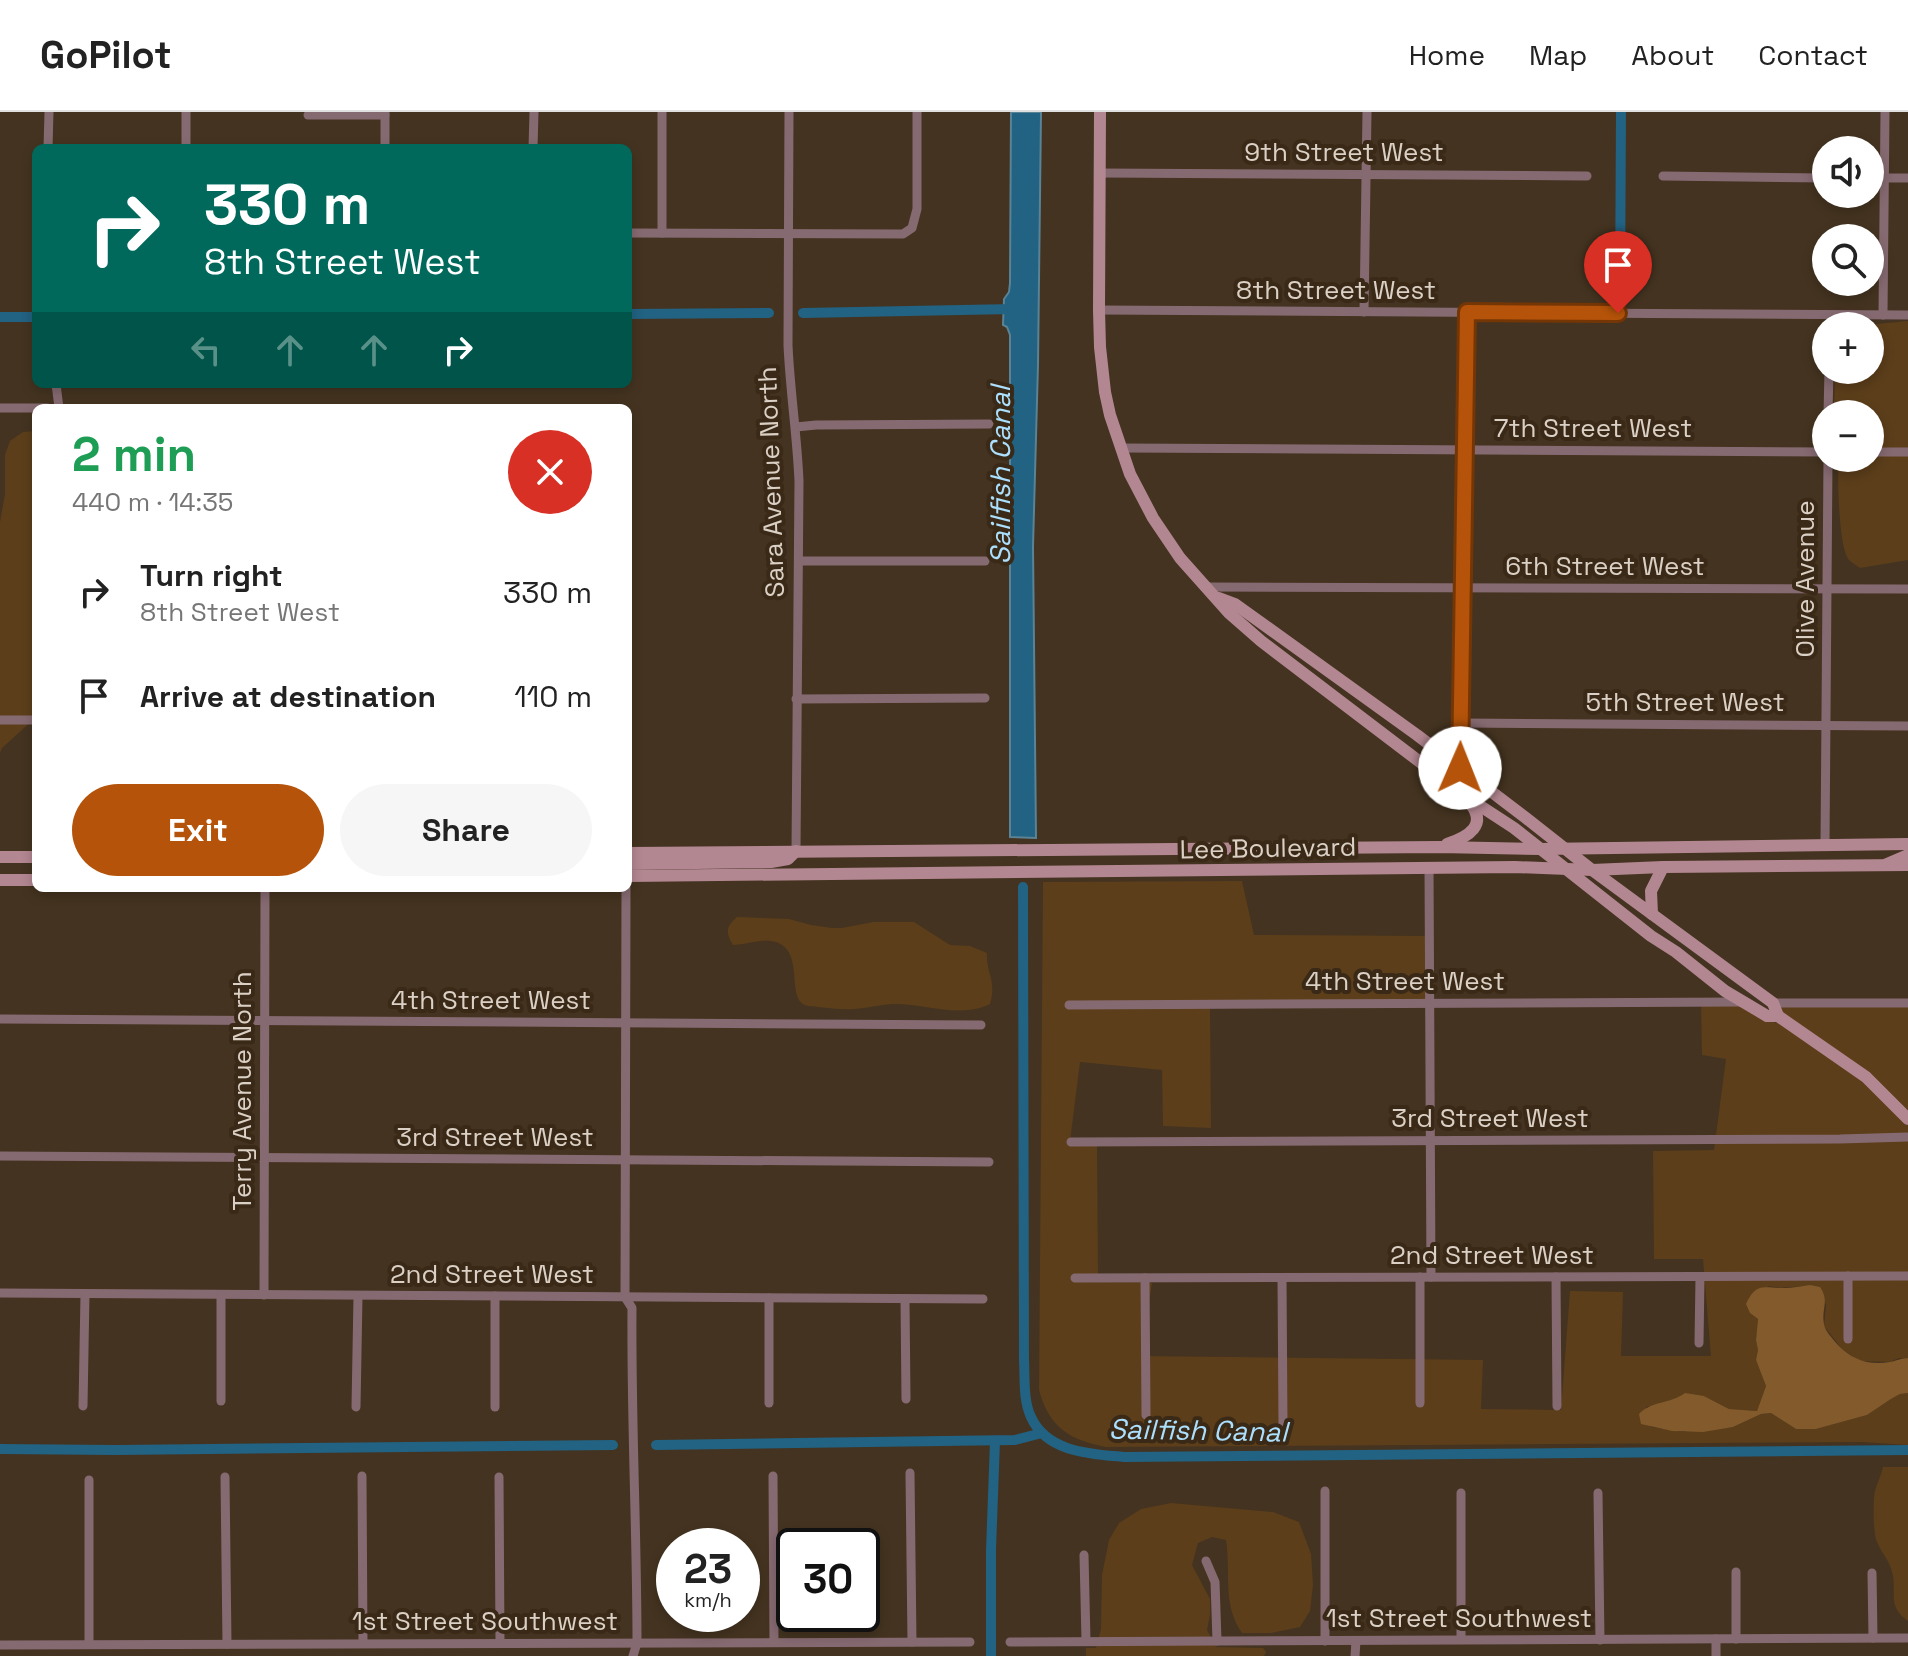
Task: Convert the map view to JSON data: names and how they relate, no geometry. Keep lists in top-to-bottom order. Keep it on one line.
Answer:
{"streets":{"main road":["Lee Boulevard"],"street":["9th Street West","8th Street West","7th Street West","Sara Avenue North","6th Street West","Olive Avenue","5th Street West","4th Street West","Terry Avenue North","3rd Street West","2nd Street West","1st Street Southwest"]},"crossings":[["Sara Avenue North","Lee Boulevard"],["6th Street West","Olive Avenue"],["Olive Avenue","5th Street West"],["Olive Avenue","Lee Boulevard"],["4th Street West","Terry Avenue North"],["Terry Avenue North","3rd Street West"],["Terry Avenue North","2nd Street West"]],"water":["Sailfish Canal"],"page":{"header":"GoPilot","nav":["Home","Map","About","Contact"],"map_buttons":["+","−"],"turn":["330 m","8th Street West"],"heading":["2 min","440 m · 14:35"],"list":[{"name":"Turn right","note":"8th Street West","value":"330 m"},{"name":"Arrive at destination","value":"110 m"}],"buttons":["Exit","Share"],"speed":"23 km/h","limit":"30"}}
